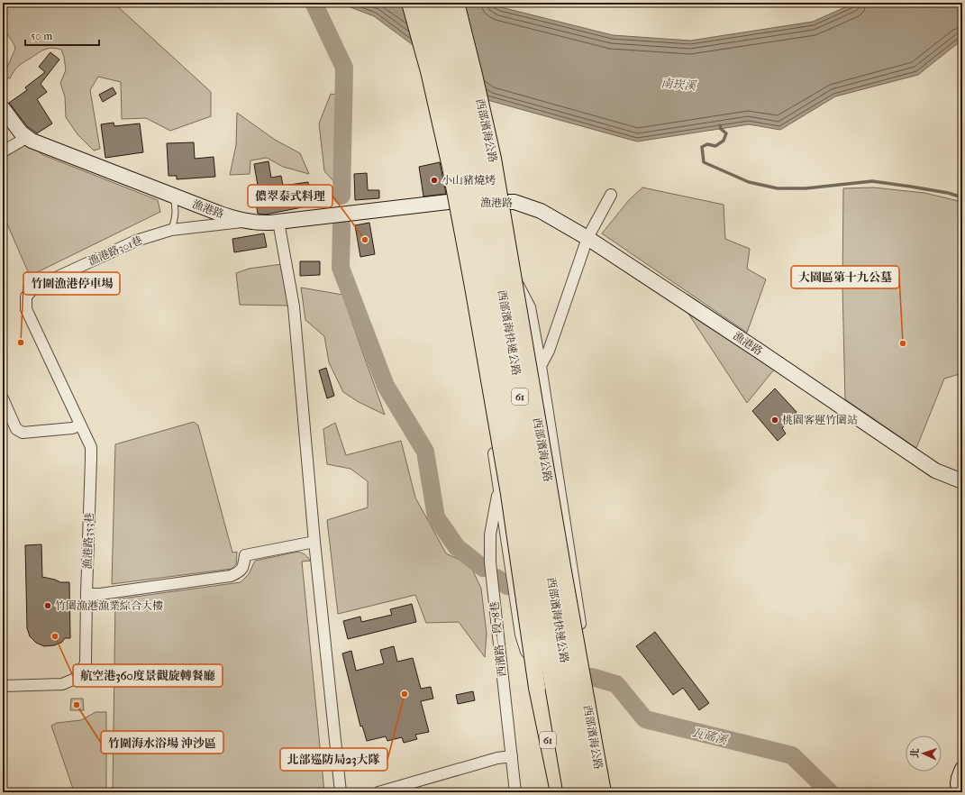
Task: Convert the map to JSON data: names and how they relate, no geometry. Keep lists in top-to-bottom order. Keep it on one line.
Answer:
{"streets":{"highway":["西部濱海快速公路","61"],"main road":["西部濱海公路"],"street":["漁港路","漁港路301巷","漁港路353巷","西濱路一段78巷"]},"crossings":[["漁港路","漁港路301巷"],["漁港路301巷","漁港路353巷"]],"water":["南崁溪","瓦磘溪"],"places":["小山豬燒烤","儂翠泰式料理","竹圍漁港停車場","大園區第十九公墓","桃園客運竹圍站","竹圍漁港漁業綜合大樓","航空港360度景觀旋轉餐廳","北部巡防局23大隊","竹圍海水浴場 沖沙區"],"scale_bar":"50 m","north":"left"}
